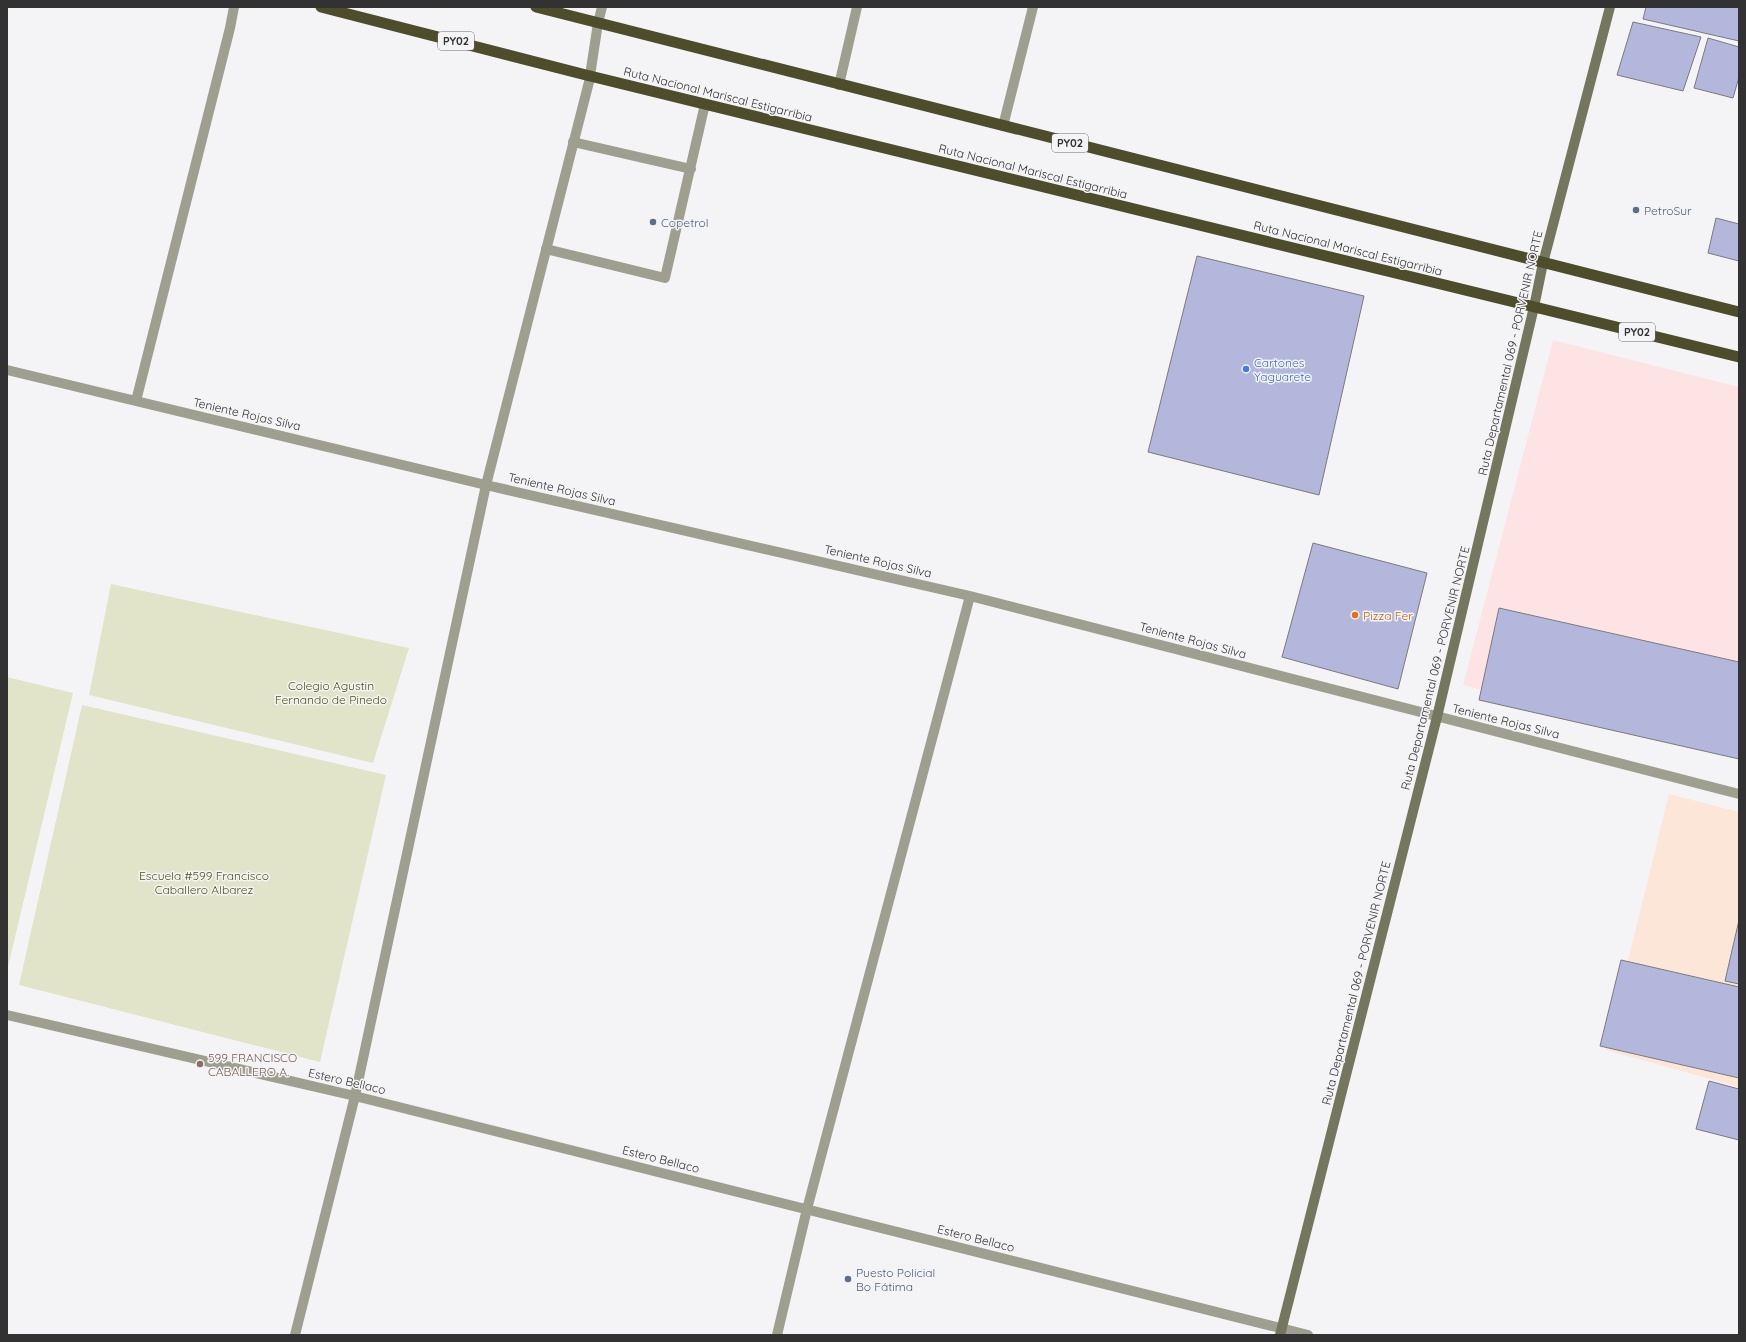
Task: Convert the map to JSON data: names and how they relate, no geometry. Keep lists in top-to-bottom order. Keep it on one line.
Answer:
{"streets":{"highway":["PY02","Ruta Nacional Mariscal Estigarribia"],"main road":["Ruta Departamental 069 - PORVENIR NORTE"],"street":["Teniente Rojas Silva","Estero Bellaco"]},"crossings":[["PY02","Ruta Departamental 069 - PORVENIR NORTE"],["Ruta Nacional Mariscal Estigarribia","Ruta Departamental 069 - PORVENIR NORTE"],["Ruta Departamental 069 - PORVENIR NORTE","Teniente Rojas Silva"],["Ruta Departamental 069 - PORVENIR NORTE","Estero Bellaco"]],"parks":["Colegio Agustin Fernando de Pinedo","Escuela #599 Francisco Caballero Albarez"],"places":["PetroSur","Copetrol","Cartones Yaguarete","Pizza Fer","599 FRANCISCO CABALLERO A.","Puesto Policial Bo Fátima"]}
